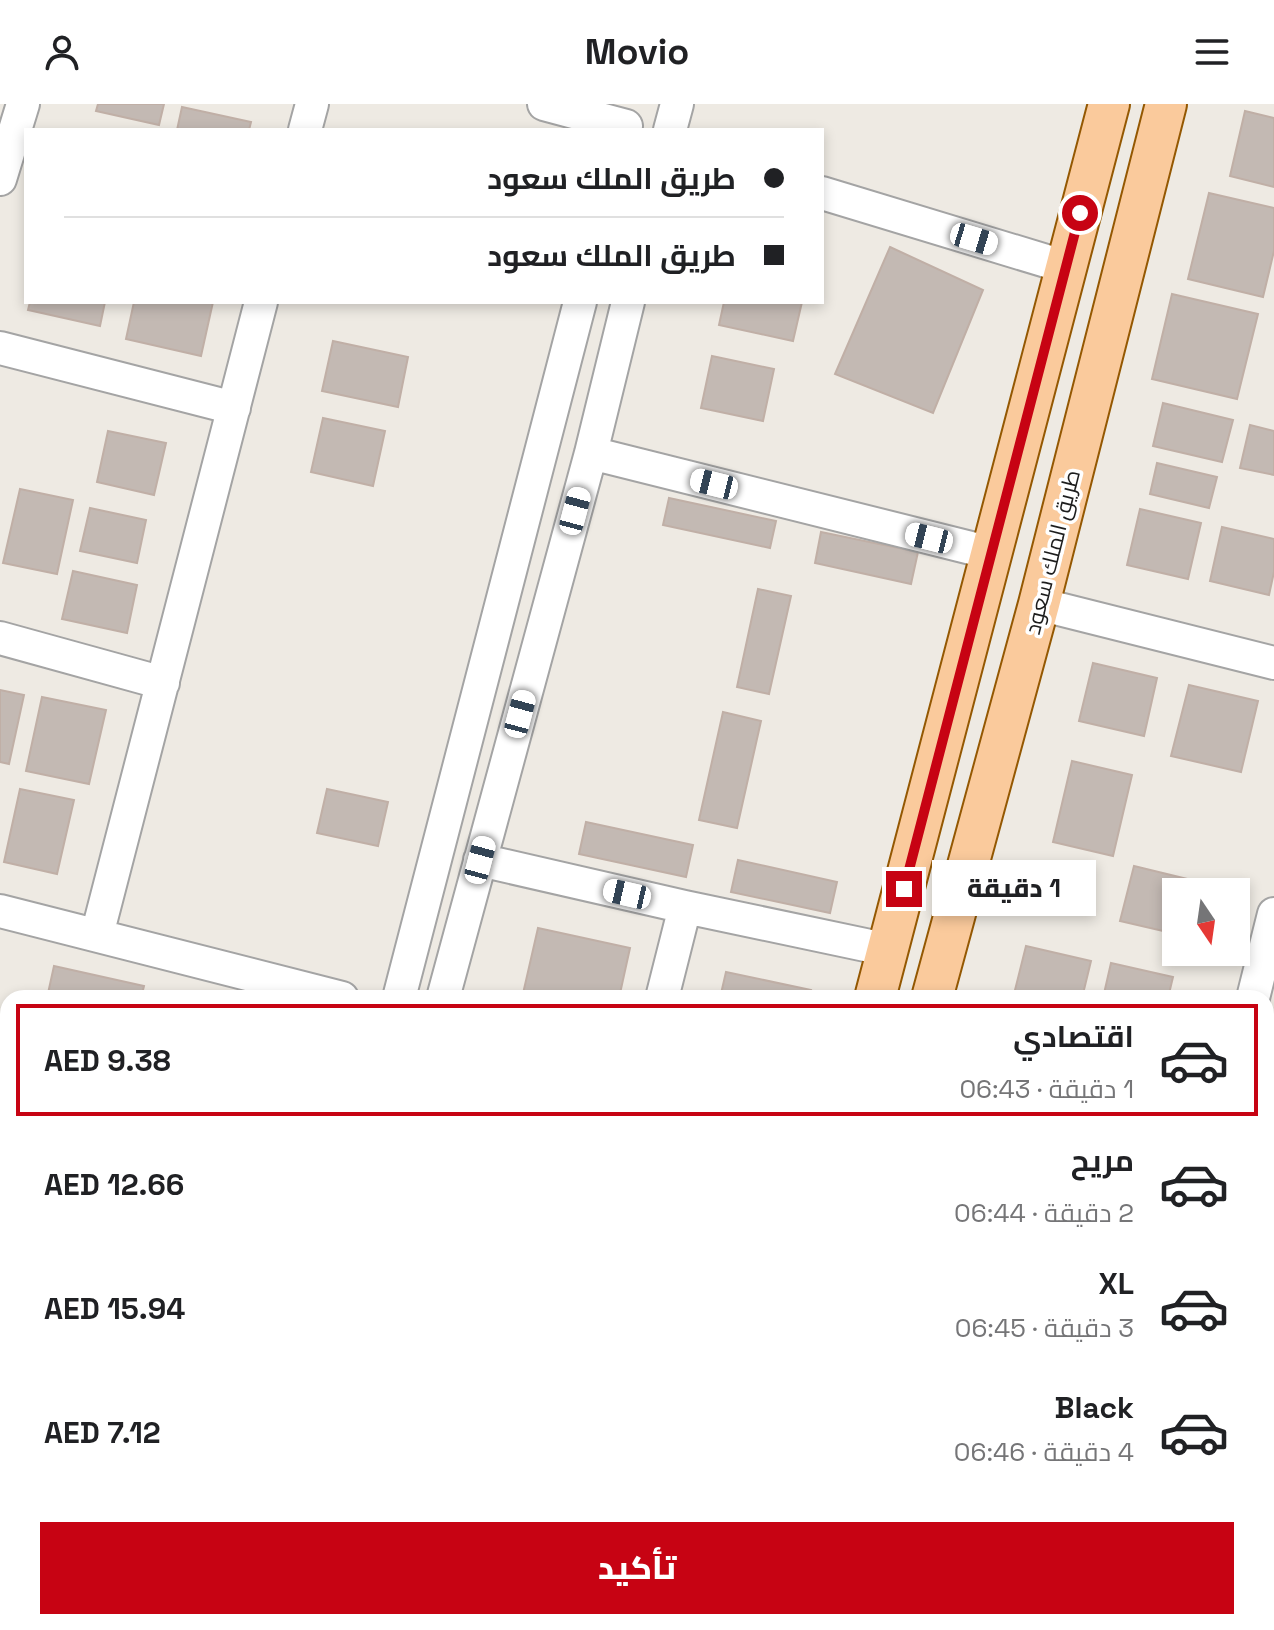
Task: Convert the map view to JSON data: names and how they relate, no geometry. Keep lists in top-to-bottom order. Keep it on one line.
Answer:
{"streets":{"main road":["طريق الملك سعود"]},"north":"bottom","page":{"header":"Movio","banner":["طريق الملك سعود","طريق الملك سعود"],"bubble":"1 دقيقة","list":[{"name":"اقتصادي","note":"1 دقيقة · 06:43","value":"AED 9.38"},{"name":"مريح","note":"2 دقيقة · 06:44","value":"AED 12.66"},{"name":"XL","note":"3 دقيقة · 06:45","value":"AED 15.94"},{"name":"Black","note":"4 دقيقة · 06:46","value":"AED 7.12"}],"buttons":"تأكيد"}}
